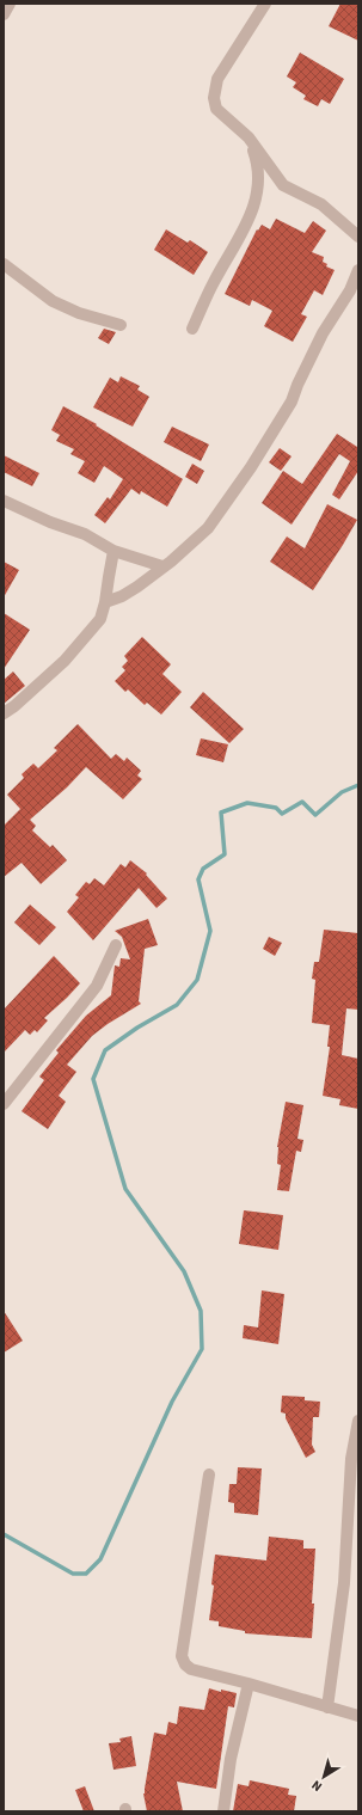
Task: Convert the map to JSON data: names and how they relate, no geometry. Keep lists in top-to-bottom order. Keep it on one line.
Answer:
{"north":"bottom left"}
